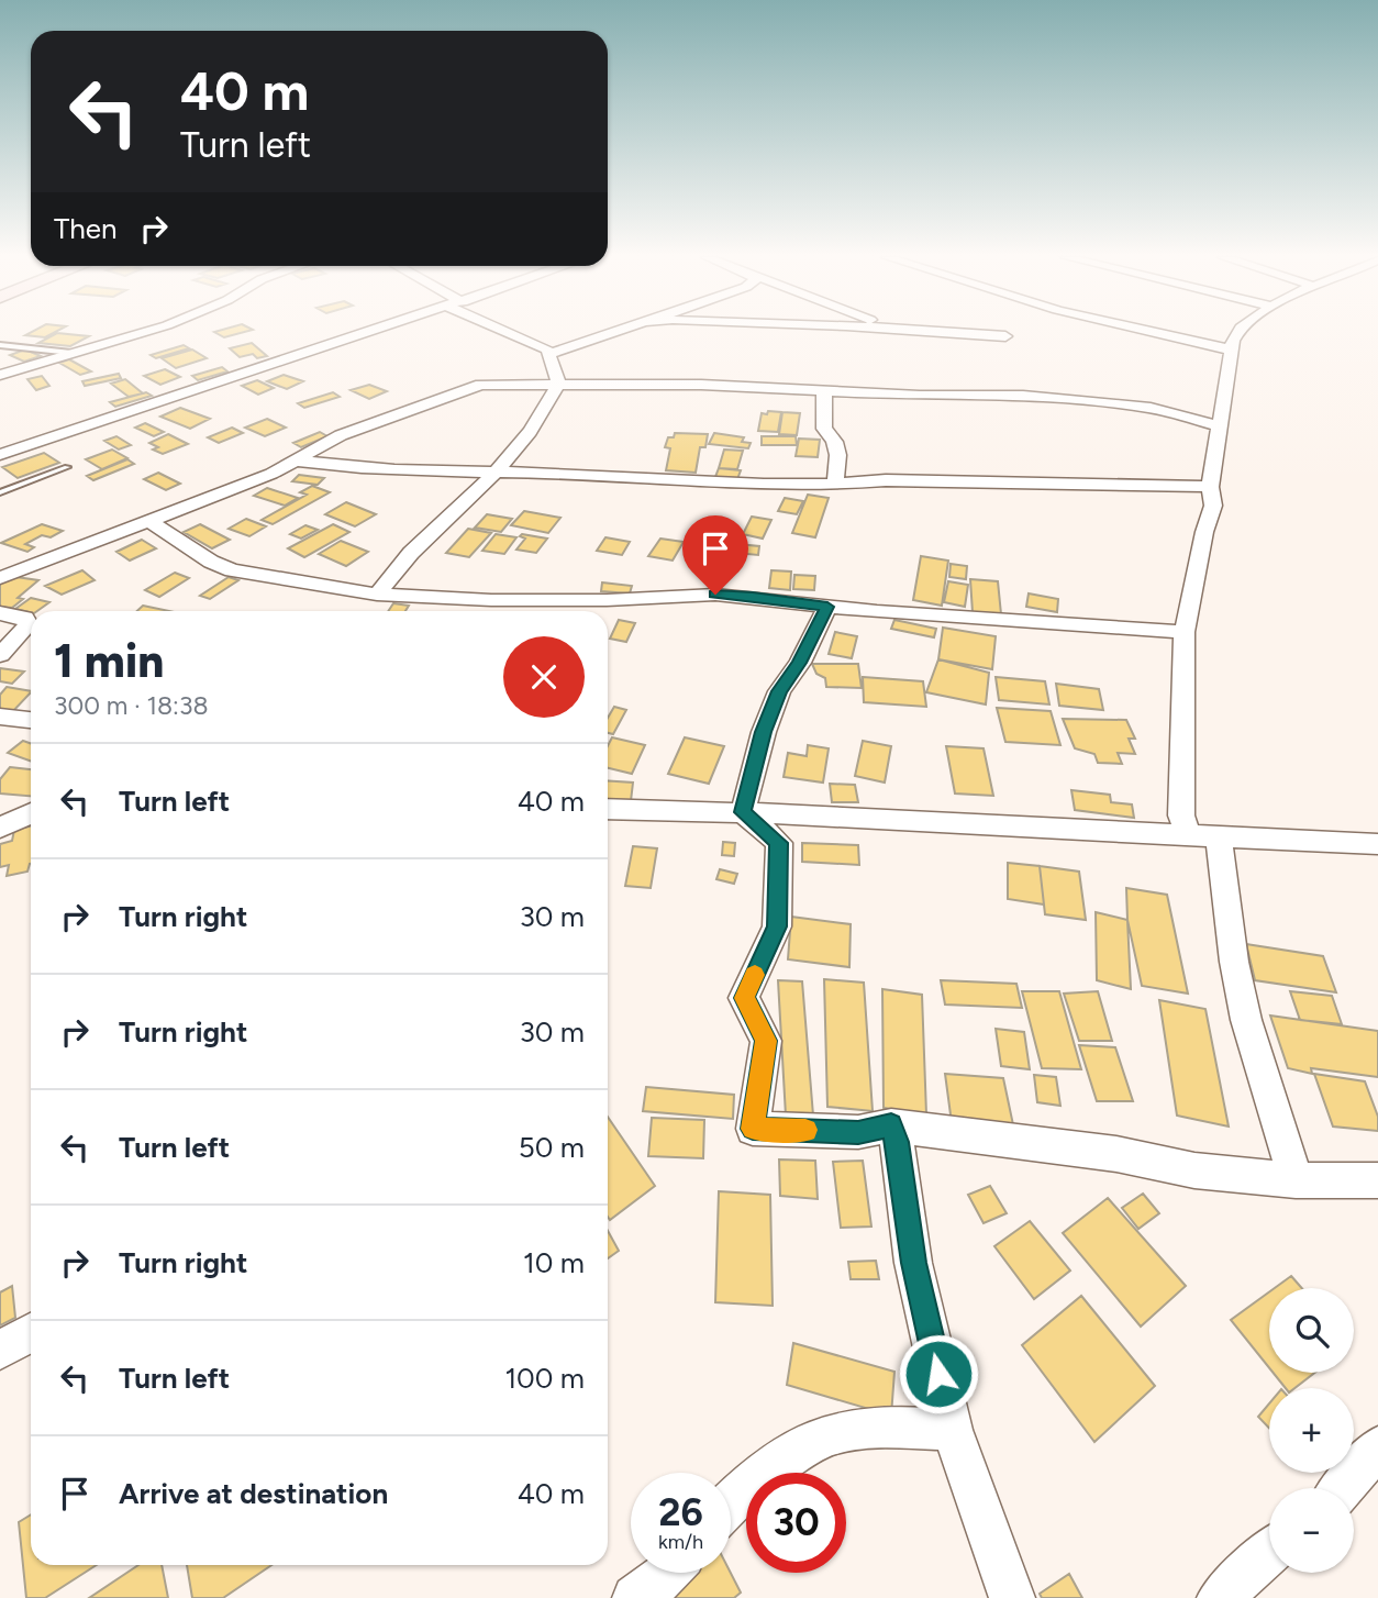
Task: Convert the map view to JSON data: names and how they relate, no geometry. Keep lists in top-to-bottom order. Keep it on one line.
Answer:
{"page":{"turn":["40 m","Turn left"],"then":"Then","heading":["1 min","300 m · 18:38"],"list":[{"name":"Turn left","value":"40 m"},{"name":"Turn right","value":"30 m"},{"name":"Turn right","value":"30 m"},{"name":"Turn left","value":"50 m"},{"name":"Turn right","value":"10 m"},{"name":"Turn left","value":"100 m"},{"name":"Arrive at destination","value":"40 m"}],"map_buttons":["+","−"],"speed":"26 km/h","limit":"30"}}
